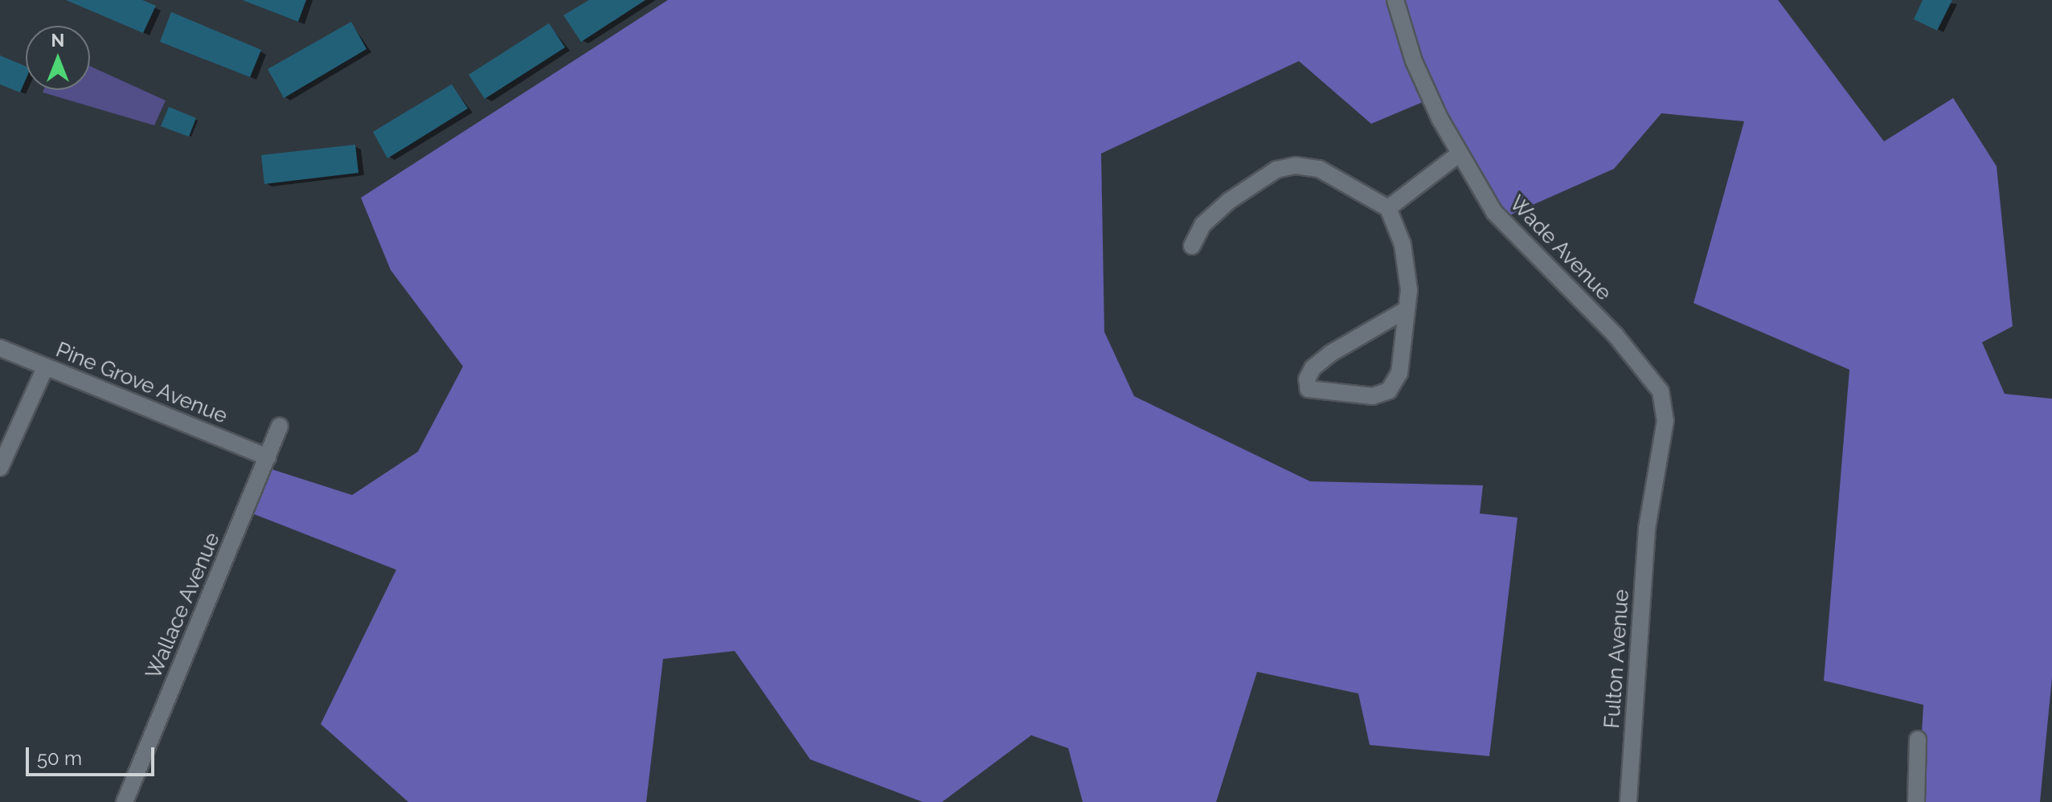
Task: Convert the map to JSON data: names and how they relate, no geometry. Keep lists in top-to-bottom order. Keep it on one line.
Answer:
{"streets":{"street":["Wade Avenue","Pine Grove Avenue","Wallace Avenue","Fulton Avenue"]},"crossings":[["Wade Avenue","Fulton Avenue"],["Pine Grove Avenue","Wallace Avenue"]],"scale_bar":"50 m","north":"top"}
